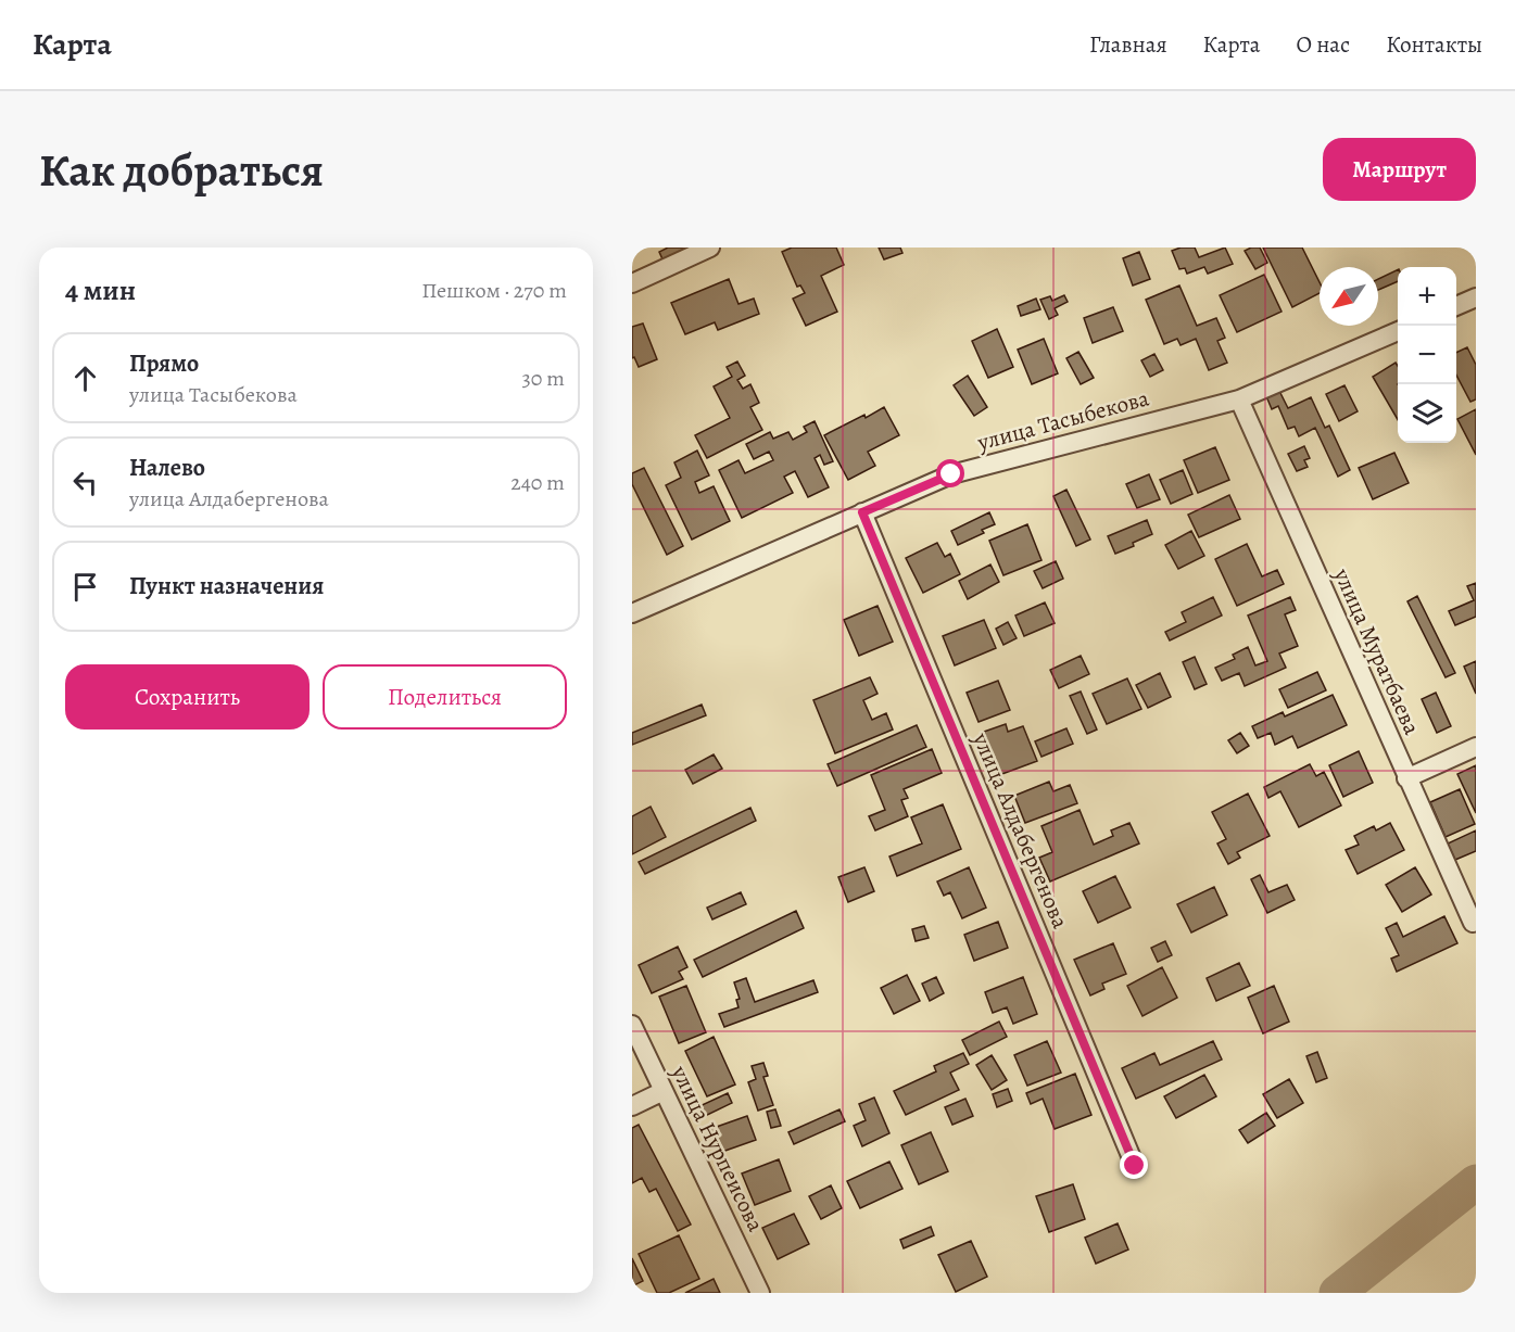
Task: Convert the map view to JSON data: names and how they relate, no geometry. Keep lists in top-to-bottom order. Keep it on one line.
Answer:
{"streets":{"street":["улица Тасыбекова","улица Муратбаева","улица Алдабергенова","улица Нурпеисова"]},"crossings":[["улица Тасыбекова","улица Муратбаева"],["улица Тасыбекова","улица Алдабергенова"]],"north":"bottom left","page":{"header":"Карта","nav":["Главная","Карта","О нас","Контакты"],"buttons":["Маршрут",["Сохранить","Поделиться"]],"title":"Как добраться","heading":["4 мин","Пешком · 270 m"],"map_buttons":["+","−"],"list":[["Прямо","улица Тасыбекова","30 m"],["Налево","улица Алдабергенова","240 m"],"Пункт назначения"]}}
